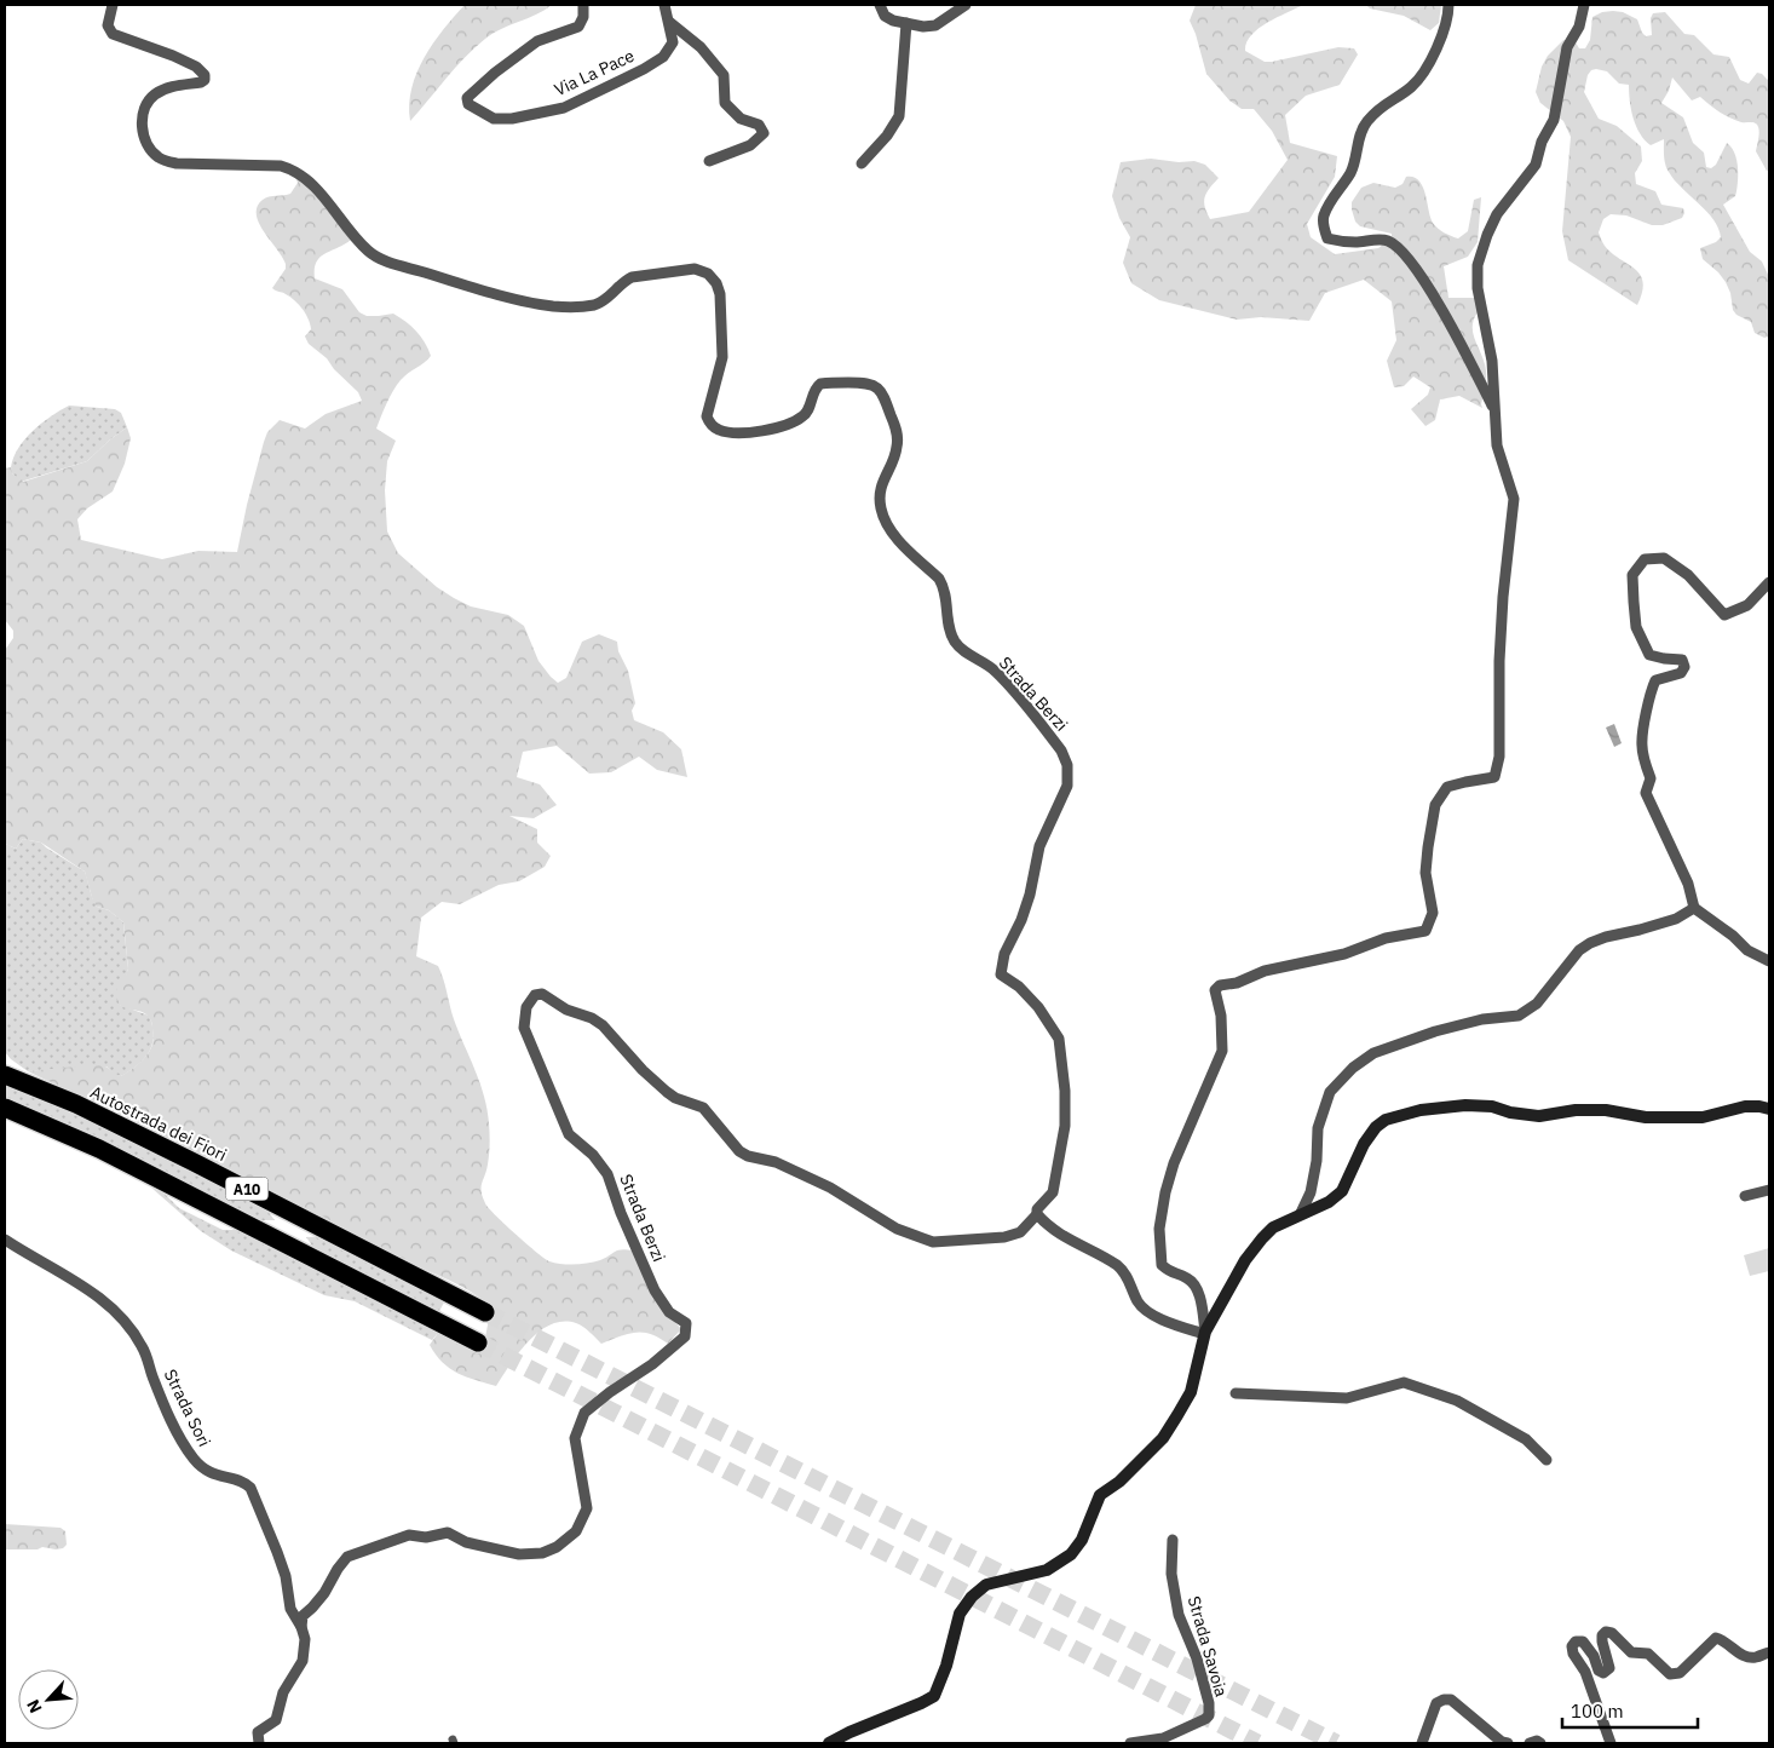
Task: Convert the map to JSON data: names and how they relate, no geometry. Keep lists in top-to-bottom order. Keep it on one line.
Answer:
{"streets":{"highway":["Autostrada dei Fiori","A10"],"street":["Via La Pace","Strada Berzi","Strada Sori","Strada Savoia"]},"crossings":[["Strada Berzi","Strada Sori"]],"scale_bar":"100 m","north":"bottom left"}
